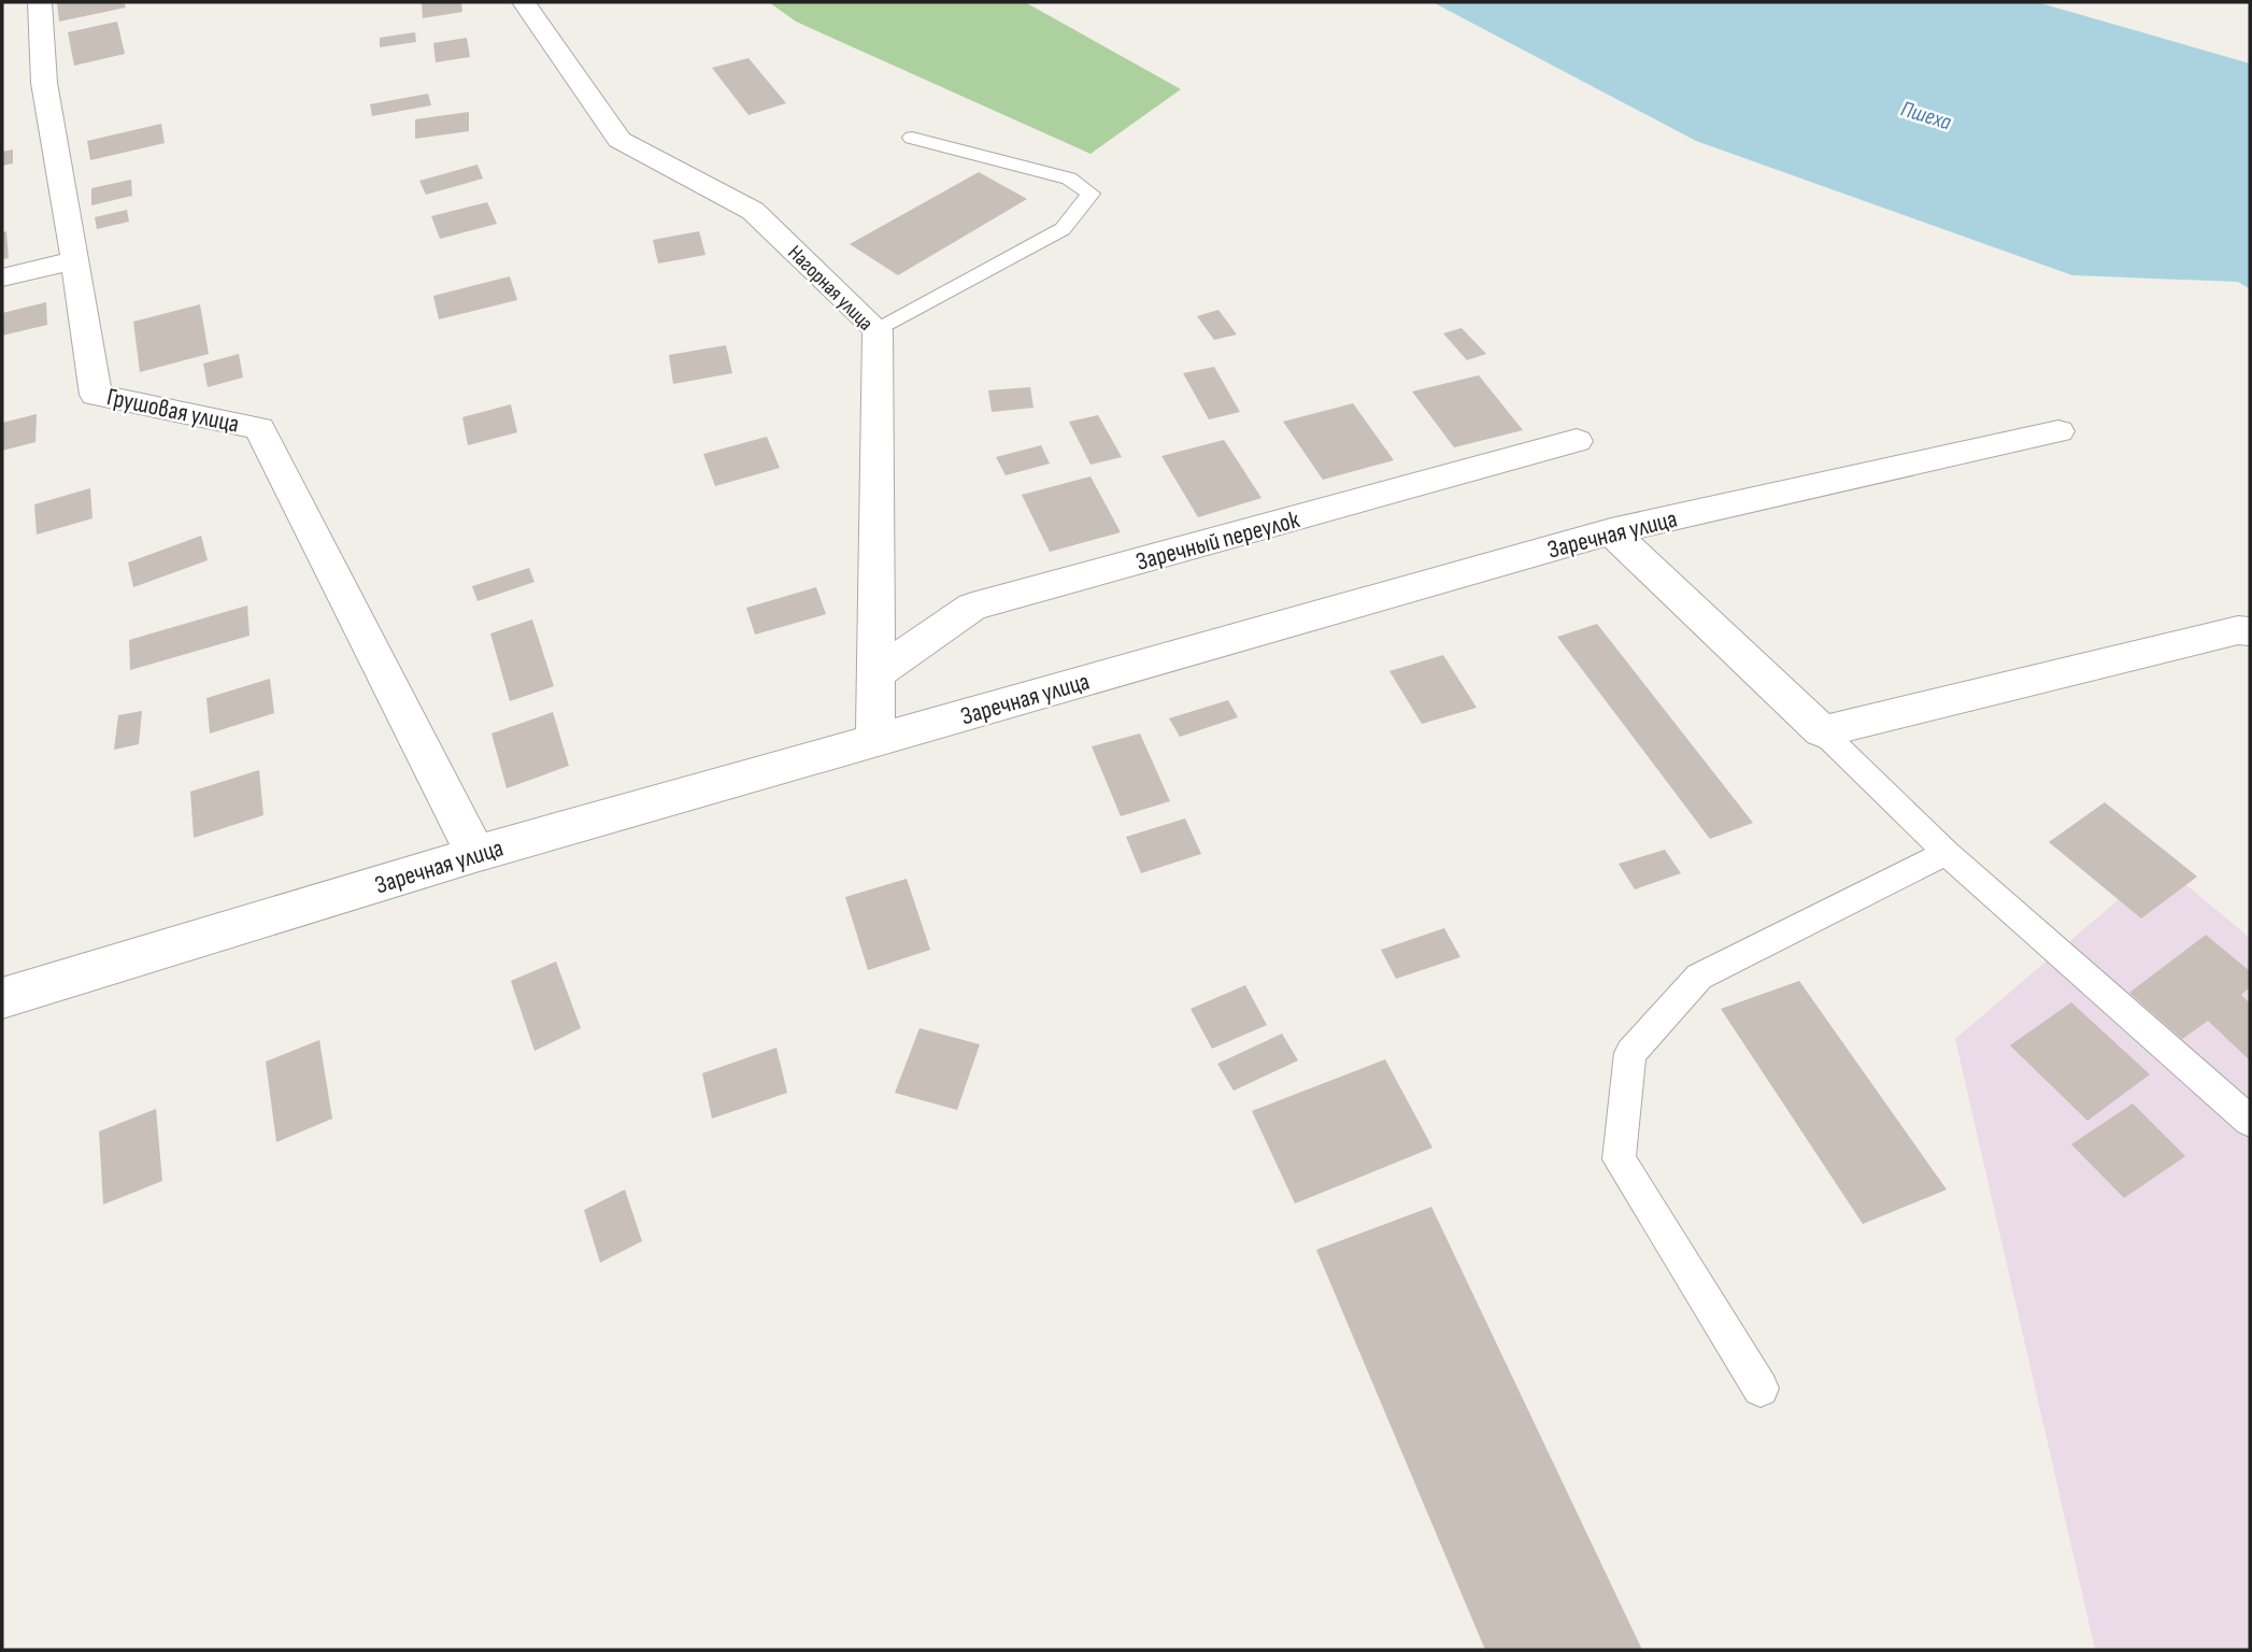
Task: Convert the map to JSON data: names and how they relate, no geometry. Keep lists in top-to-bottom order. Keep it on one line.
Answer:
{"streets":{"street":["Нагорная улица","Грушовая улица","Заречная улица","Заречный переулок"]},"crossings":[["Нагорная улица","Заречная улица"],["Нагорная улица","Заречный переулок"],["Грушовая улица","Заречная улица"]],"water":["Пшеха"]}
